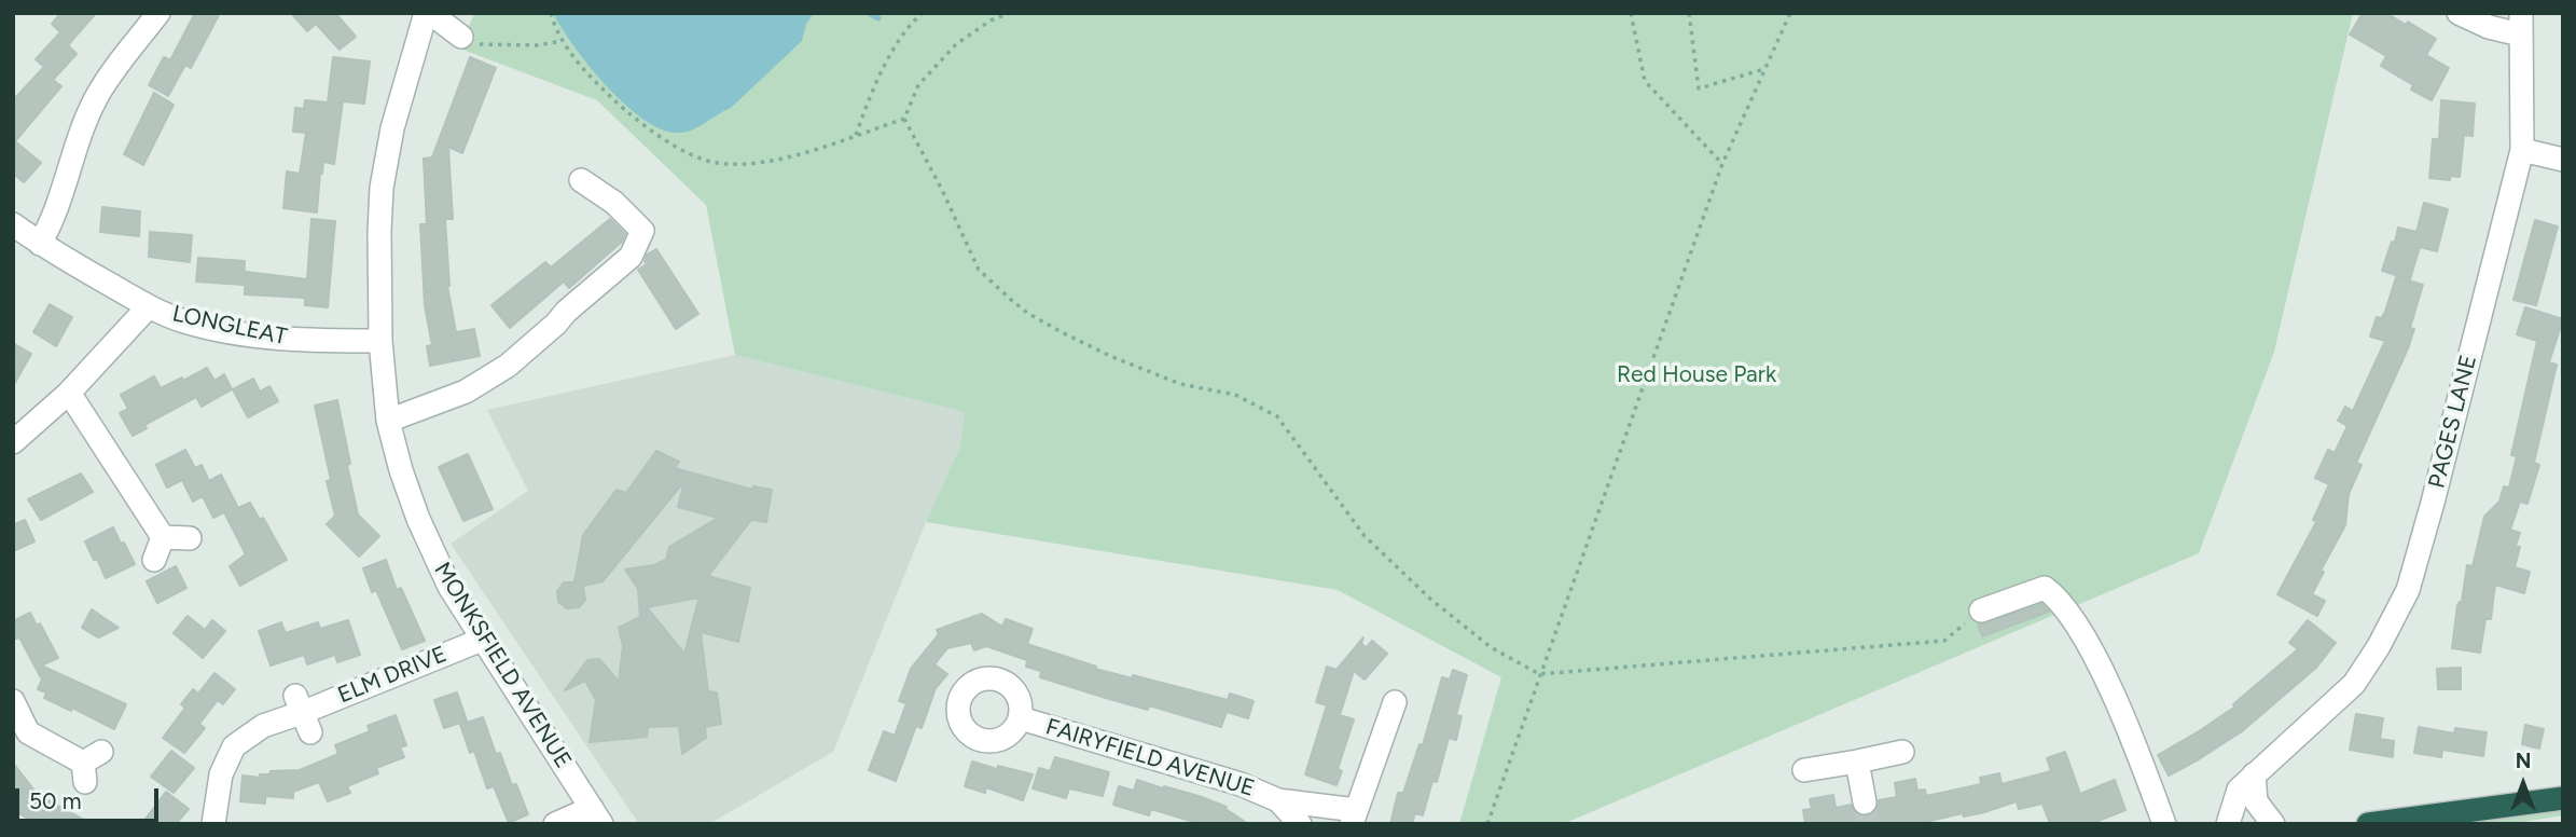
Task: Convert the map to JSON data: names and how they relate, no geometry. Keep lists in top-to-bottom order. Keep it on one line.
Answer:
{"streets":{"street":["LONGLEAT","PAGES LANE","MONKSFIELD AVENUE","ELM DRIVE","FAIRYFIELD AVENUE"]},"crossings":[["LONGLEAT","MONKSFIELD AVENUE"],["MONKSFIELD AVENUE","ELM DRIVE"]],"parks":["Red House Park"],"scale_bar":"50 m","north":"top"}
